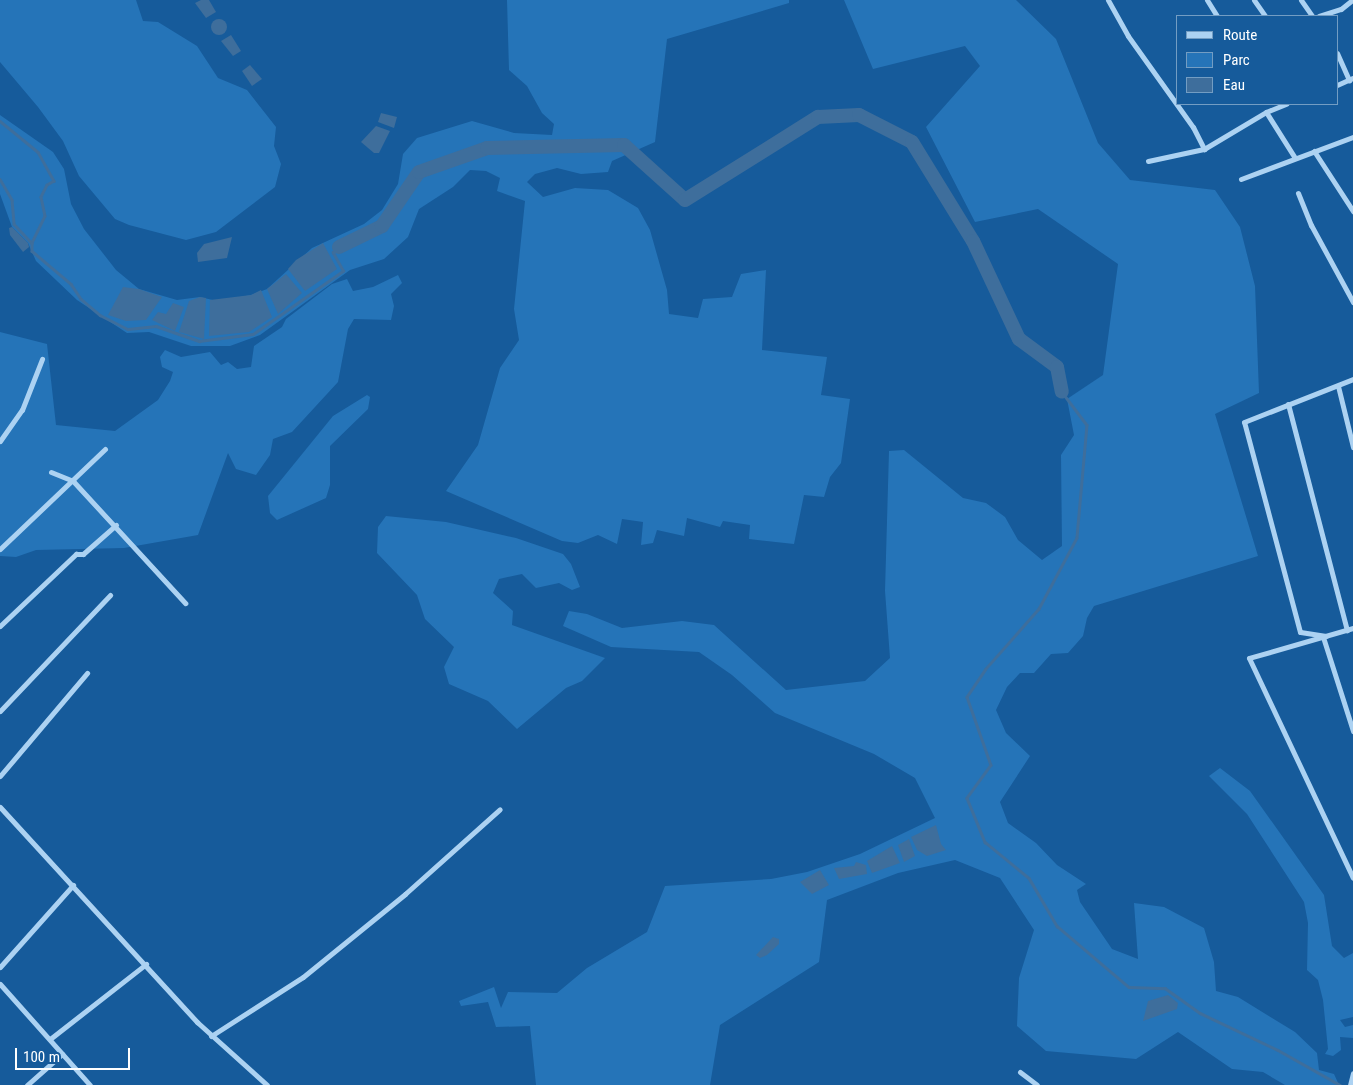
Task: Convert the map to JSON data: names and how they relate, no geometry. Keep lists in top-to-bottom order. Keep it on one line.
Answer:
{"legend":["Route","Parc","Eau"],"scale_bar":"100 m"}
